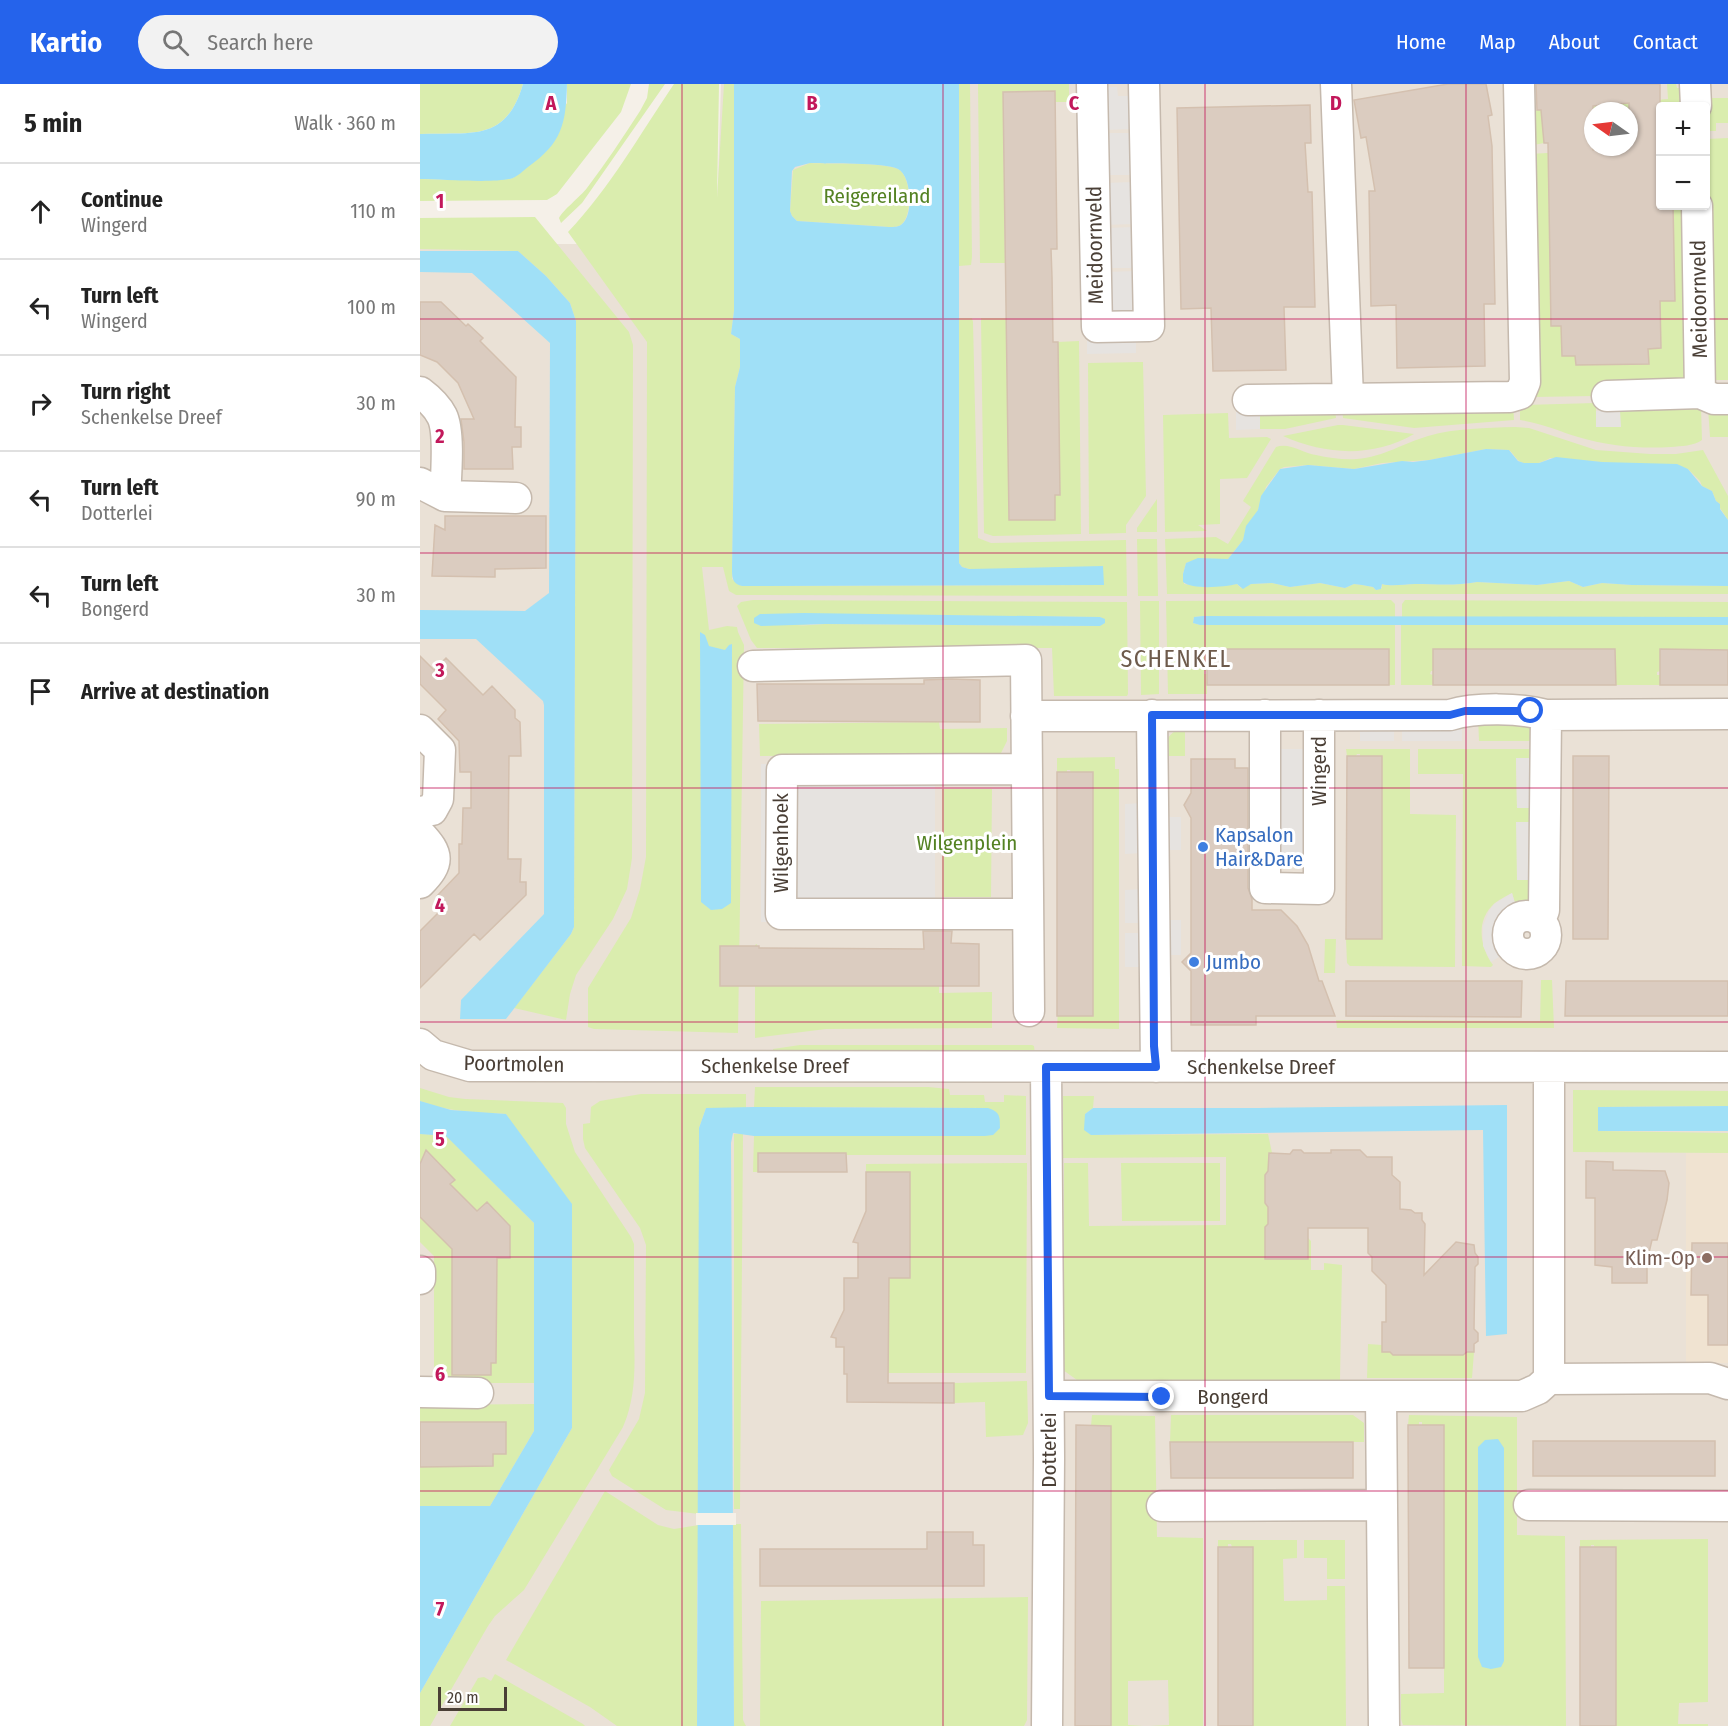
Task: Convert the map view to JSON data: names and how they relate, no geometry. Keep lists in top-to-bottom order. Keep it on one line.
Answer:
{"streets":{"street":["Meidoornveld","Wingerd","Wilgenhoek","Poortmolen","Schenkelse Dreef","Bongerd","Dotterlei"]},"crossings":[["Poortmolen","Schenkelse Dreef"],["Schenkelse Dreef","Dotterlei"],["Bongerd","Dotterlei"]],"districts":["SCHENKEL"],"parks":["Reigereiland","Wilgenplein"],"places":["Kapsalon Hair&Dare","Jumbo","Klim-Op"],"scale_bar":"20 m","north":"left","page":{"header":"Kartio","search":"Search here","nav":["Home","Map","About","Contact"],"heading":["5 min","Walk · 360 m"],"map_buttons":["+","−"],"list":[["Continue","Wingerd","110 m"],["Turn left","Wingerd","100 m"],["Turn right","Schenkelse Dreef","30 m"],["Turn left","Dotterlei","90 m"],["Turn left","Bongerd","30 m"],"Arrive at destination"],"scale":"20 m"},"grid":{"columns":["A","B","C","D"],"rows":["1","2","3","4","5","6","7"]}}
